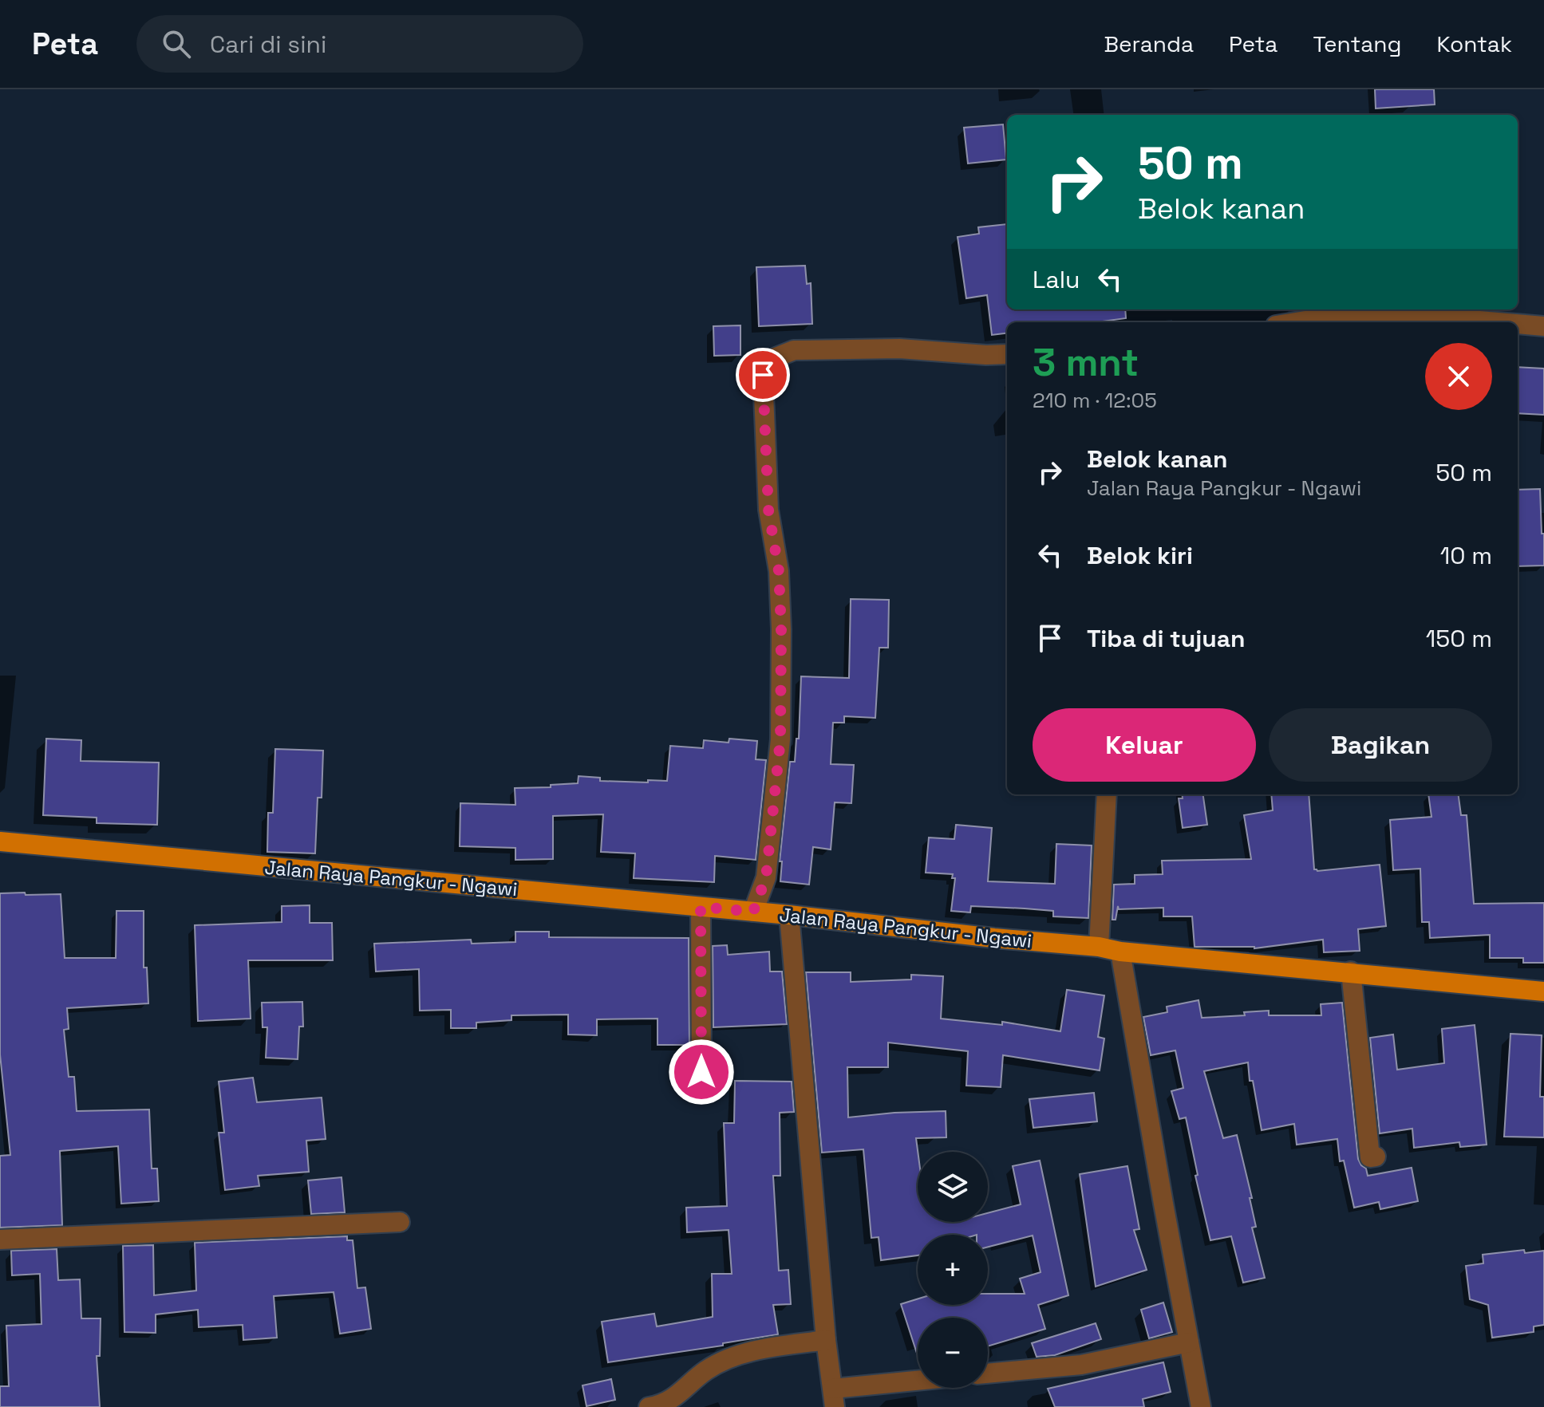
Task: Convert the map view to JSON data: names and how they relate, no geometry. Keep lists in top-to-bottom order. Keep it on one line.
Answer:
{"streets":{"main road":["Jalan Raya Pangkur - Ngawi"]},"page":{"header":"Peta","search":"Cari di sini","nav":["Beranda","Peta","Tentang","Kontak"],"turn":["50 m","Belok kanan"],"then":"Lalu","heading":["3 mnt","210 m · 12:05"],"list":[{"name":"Belok kanan","note":"Jalan Raya Pangkur - Ngawi","value":"50 m"},{"name":"Belok kiri","value":"10 m"},{"name":"Tiba di tujuan","value":"150 m"}],"buttons":["Keluar","Bagikan"],"map_buttons":["+","−"]}}
